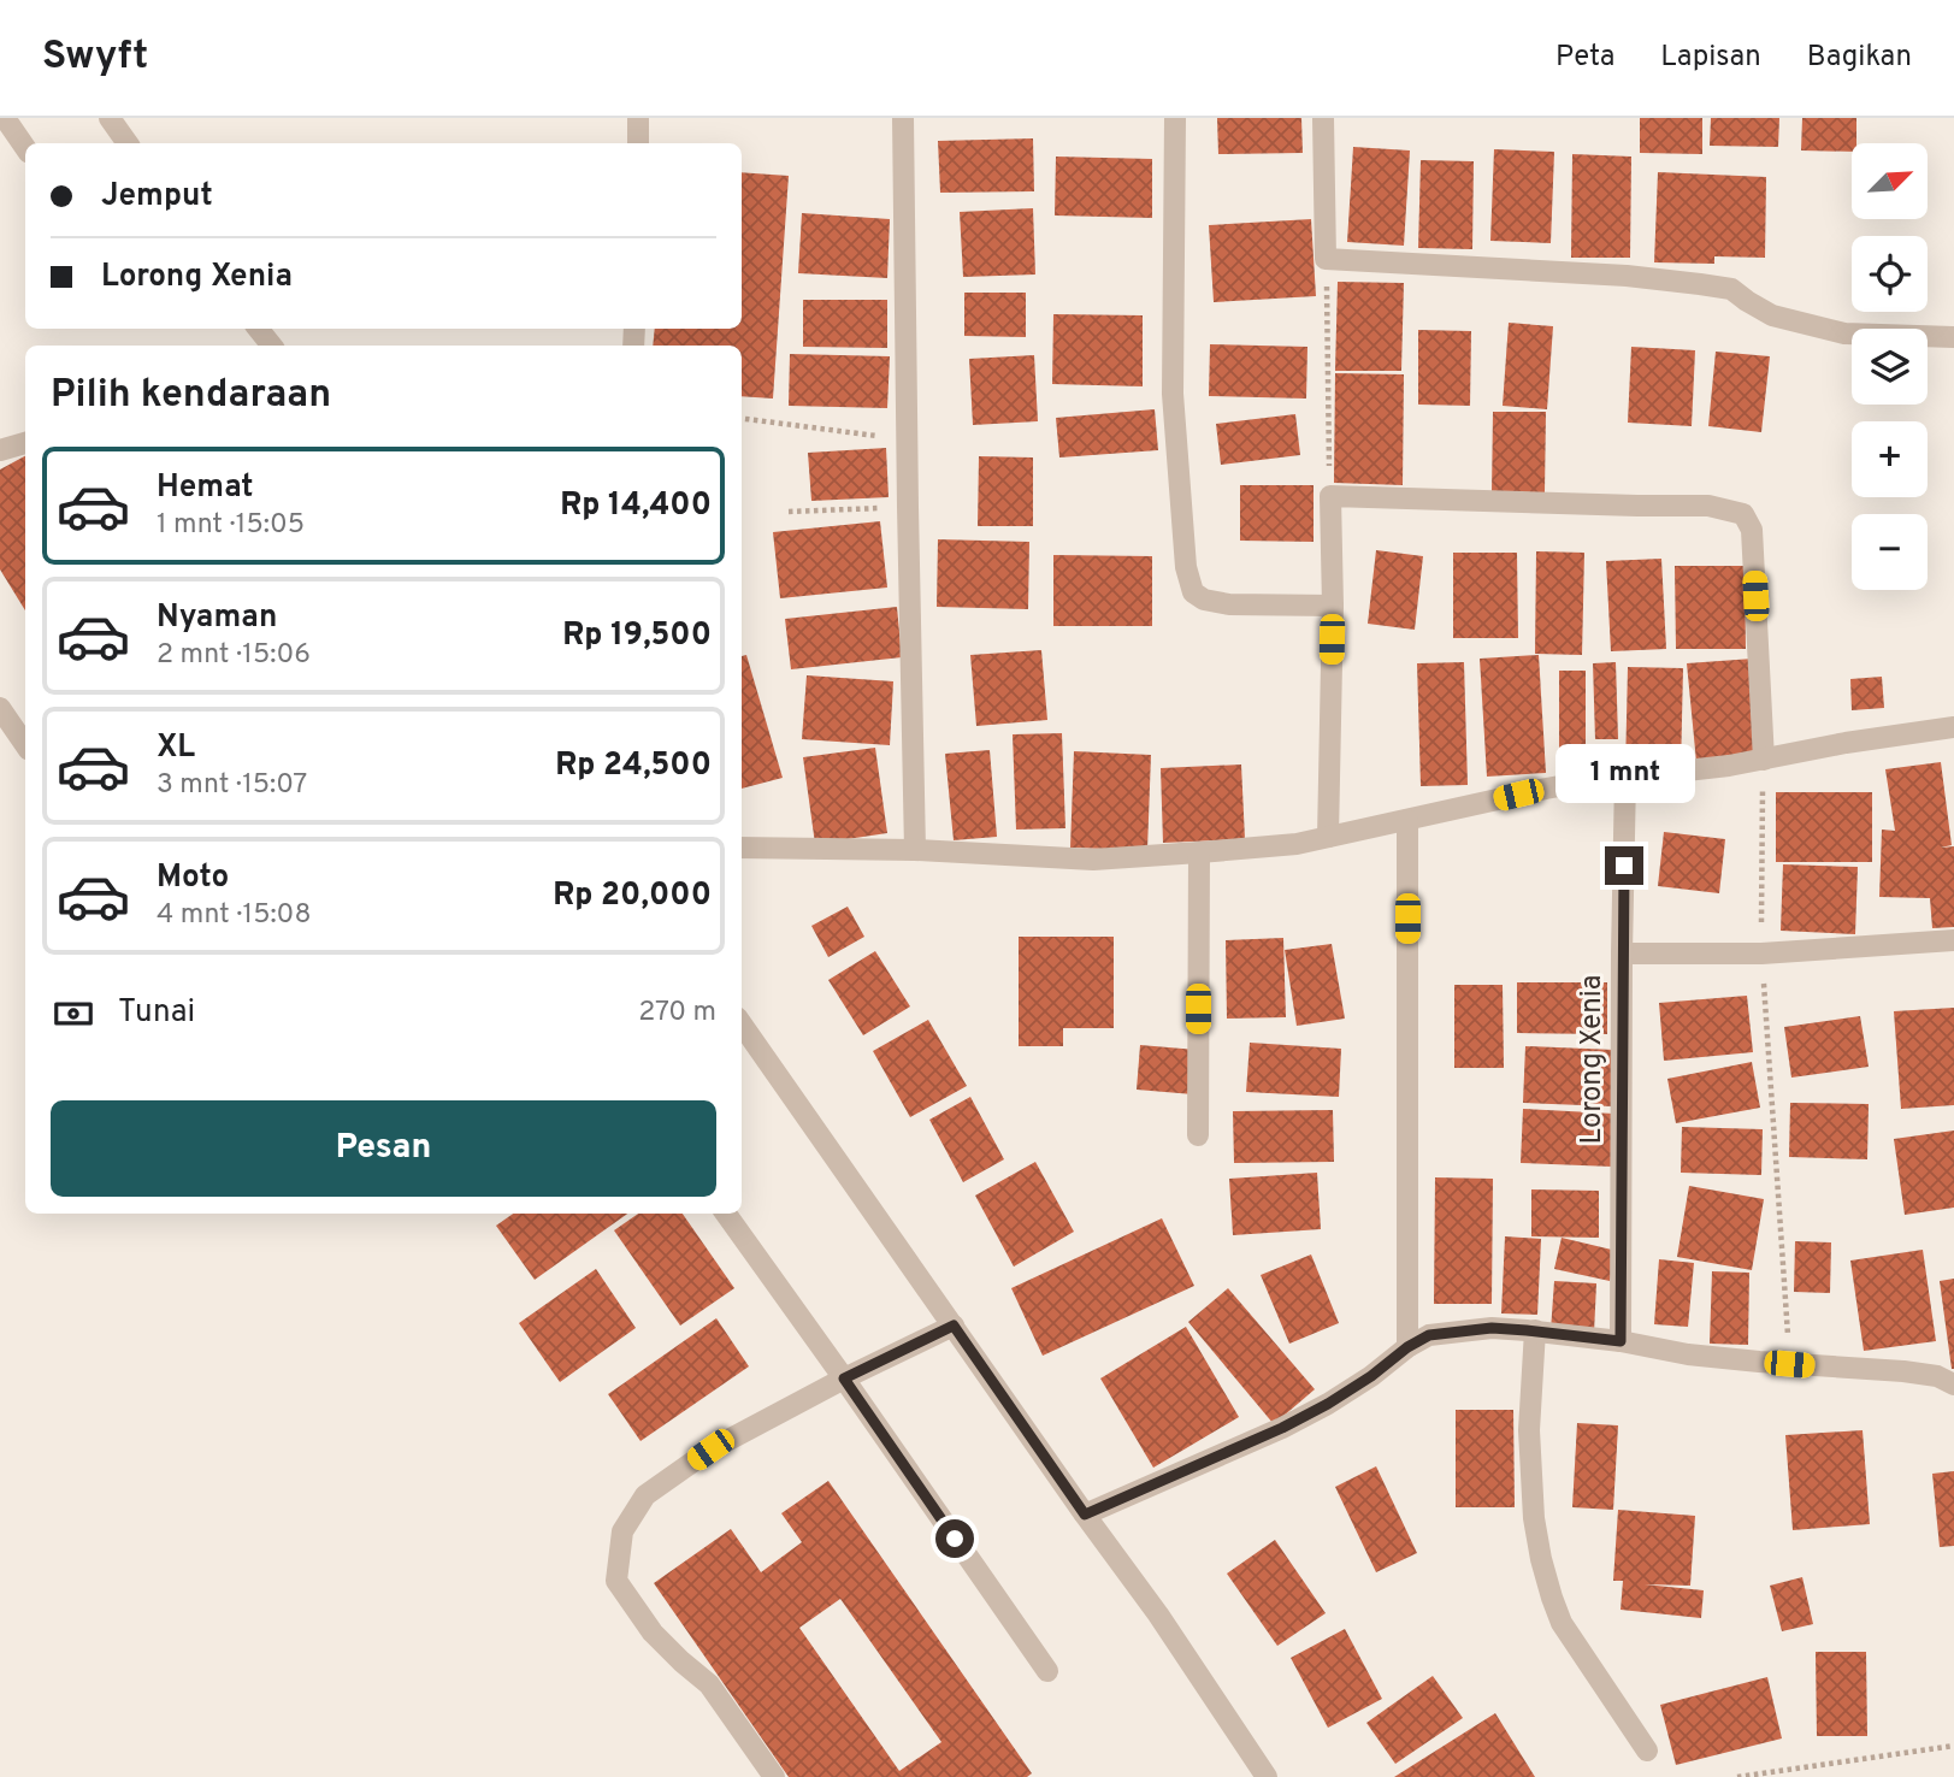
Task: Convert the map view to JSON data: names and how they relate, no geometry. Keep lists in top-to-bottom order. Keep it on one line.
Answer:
{"streets":{"street":["Lorong Xenia"]},"north":"top right","page":{"header":"Swyft","nav":["Peta","Lapisan","Bagikan"],"map_buttons":["+","−"],"banner":["Jemput","Lorong Xenia"],"heading":"Pilih kendaraan","list":[{"name":"Hemat","note":"1 mnt · 15:05","value":"Rp 14,400"},{"name":"Nyaman","note":"2 mnt · 15:06","value":"Rp 19,500"},{"name":"XL","note":"3 mnt · 15:07","value":"Rp 24,500"},{"name":"Moto","note":"4 mnt · 15:08","value":"Rp 20,000"}],"bubble":"1 mnt","pay":["Tunai","270 m"],"buttons":"Pesan"}}
